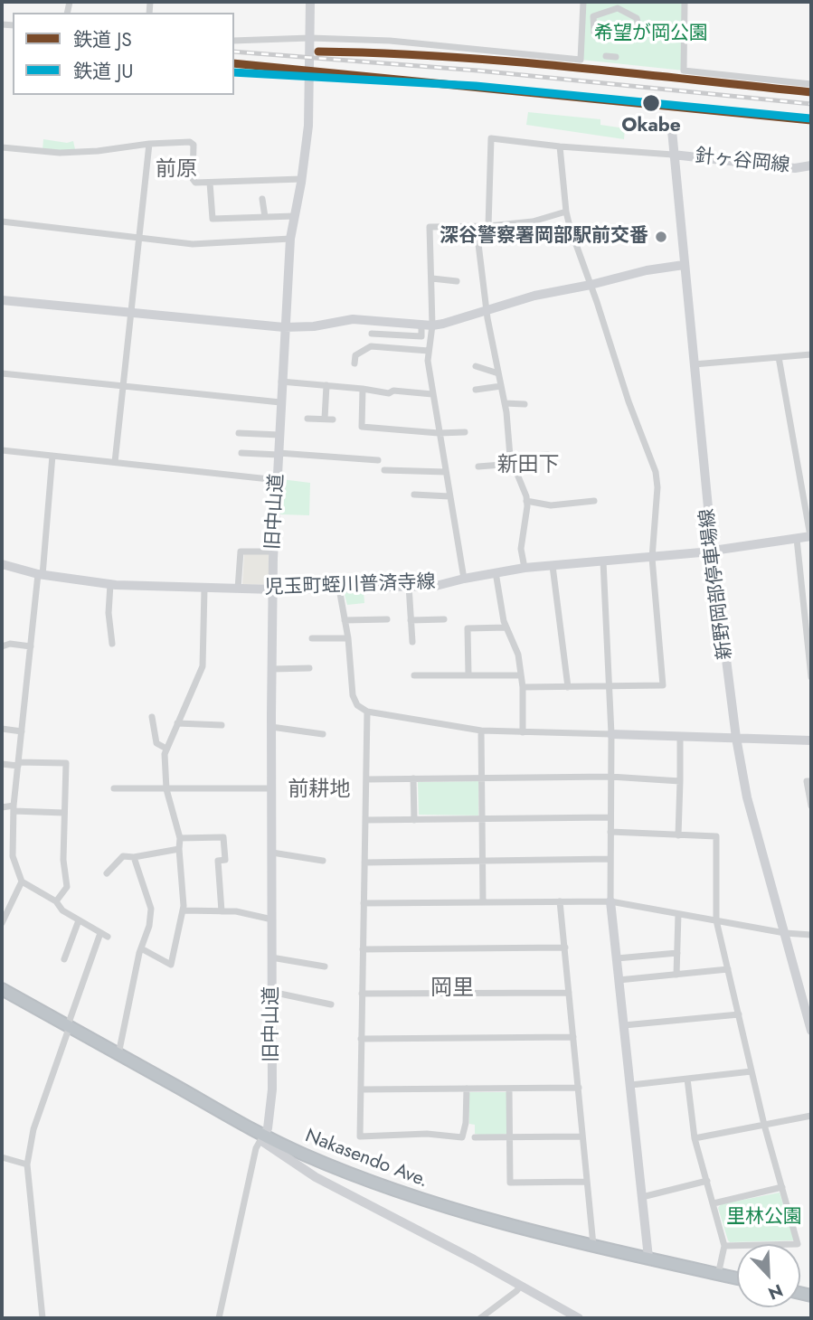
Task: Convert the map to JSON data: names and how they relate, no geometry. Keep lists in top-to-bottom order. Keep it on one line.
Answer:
{"streets":{"highway":["Nakasendo Ave."],"street":["針ヶ谷岡線","旧中山道","新野岡部停車場線","児玉町蛭川普済寺線"]},"crossings":[["針ヶ谷岡線","新野岡部停車場線"],["旧中山道","児玉町蛭川普済寺線"],["旧中山道","Nakasendo Ave."],["新野岡部停車場線","児玉町蛭川普済寺線"]],"districts":["前原","新田下","前耕地","岡里"],"parks":["希望が岡公園","里林公園"],"places":["Okabe","深谷警察署岡部駅前交番"],"lines":["rail line JS","rail line JU"],"legend":["鉄道 JS","鉄道 JU"],"north":"bottom right"}
